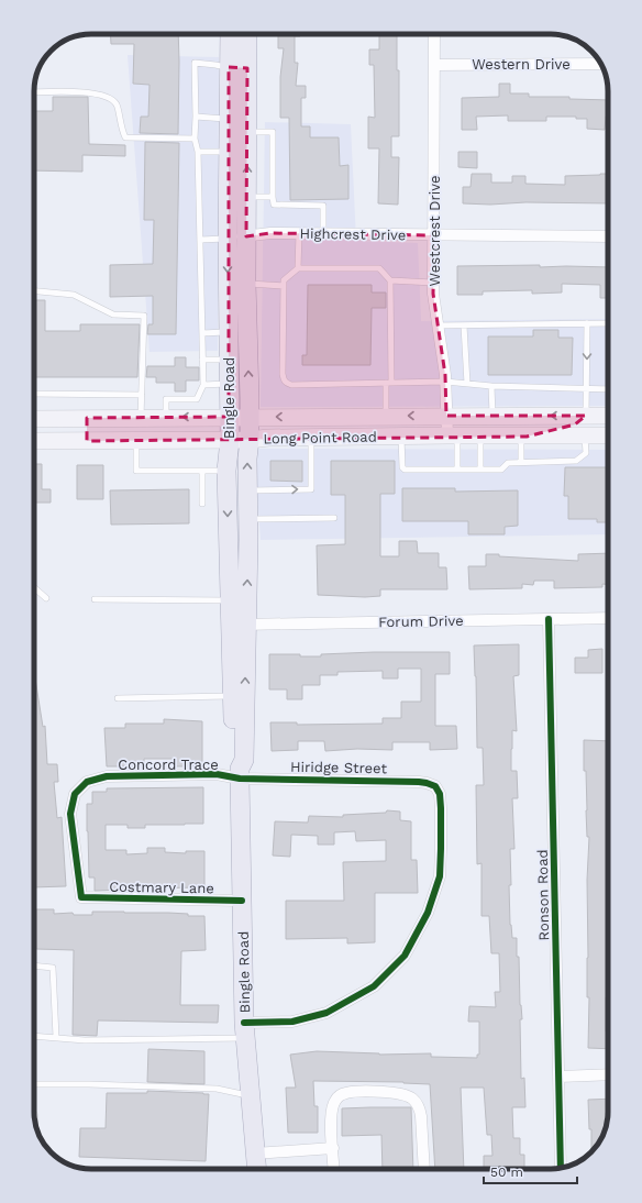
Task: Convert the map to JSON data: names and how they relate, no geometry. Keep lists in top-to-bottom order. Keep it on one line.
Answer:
{"streets":{"main road":["Bingle Road","Long Point Road"],"street":["Western Drive","Westcrest Drive","Highcrest Drive","Forum Drive","Concord Trace","Hiridge Street","Costmary Lane","Ronson Road"]},"crossings":[["Western Drive","Westcrest Drive"],["Westcrest Drive","Highcrest Drive"],["Westcrest Drive","Long Point Road"],["Highcrest Drive","Bingle Road"],["Bingle Road","Long Point Road"],["Bingle Road","Forum Drive"],["Bingle Road","Concord Trace"],["Bingle Road","Hiridge Street"],["Bingle Road","Costmary Lane"],["Forum Drive","Ronson Road"],["Concord Trace","Hiridge Street"],["Concord Trace","Costmary Lane"]],"scale_bar":"50 m"}
